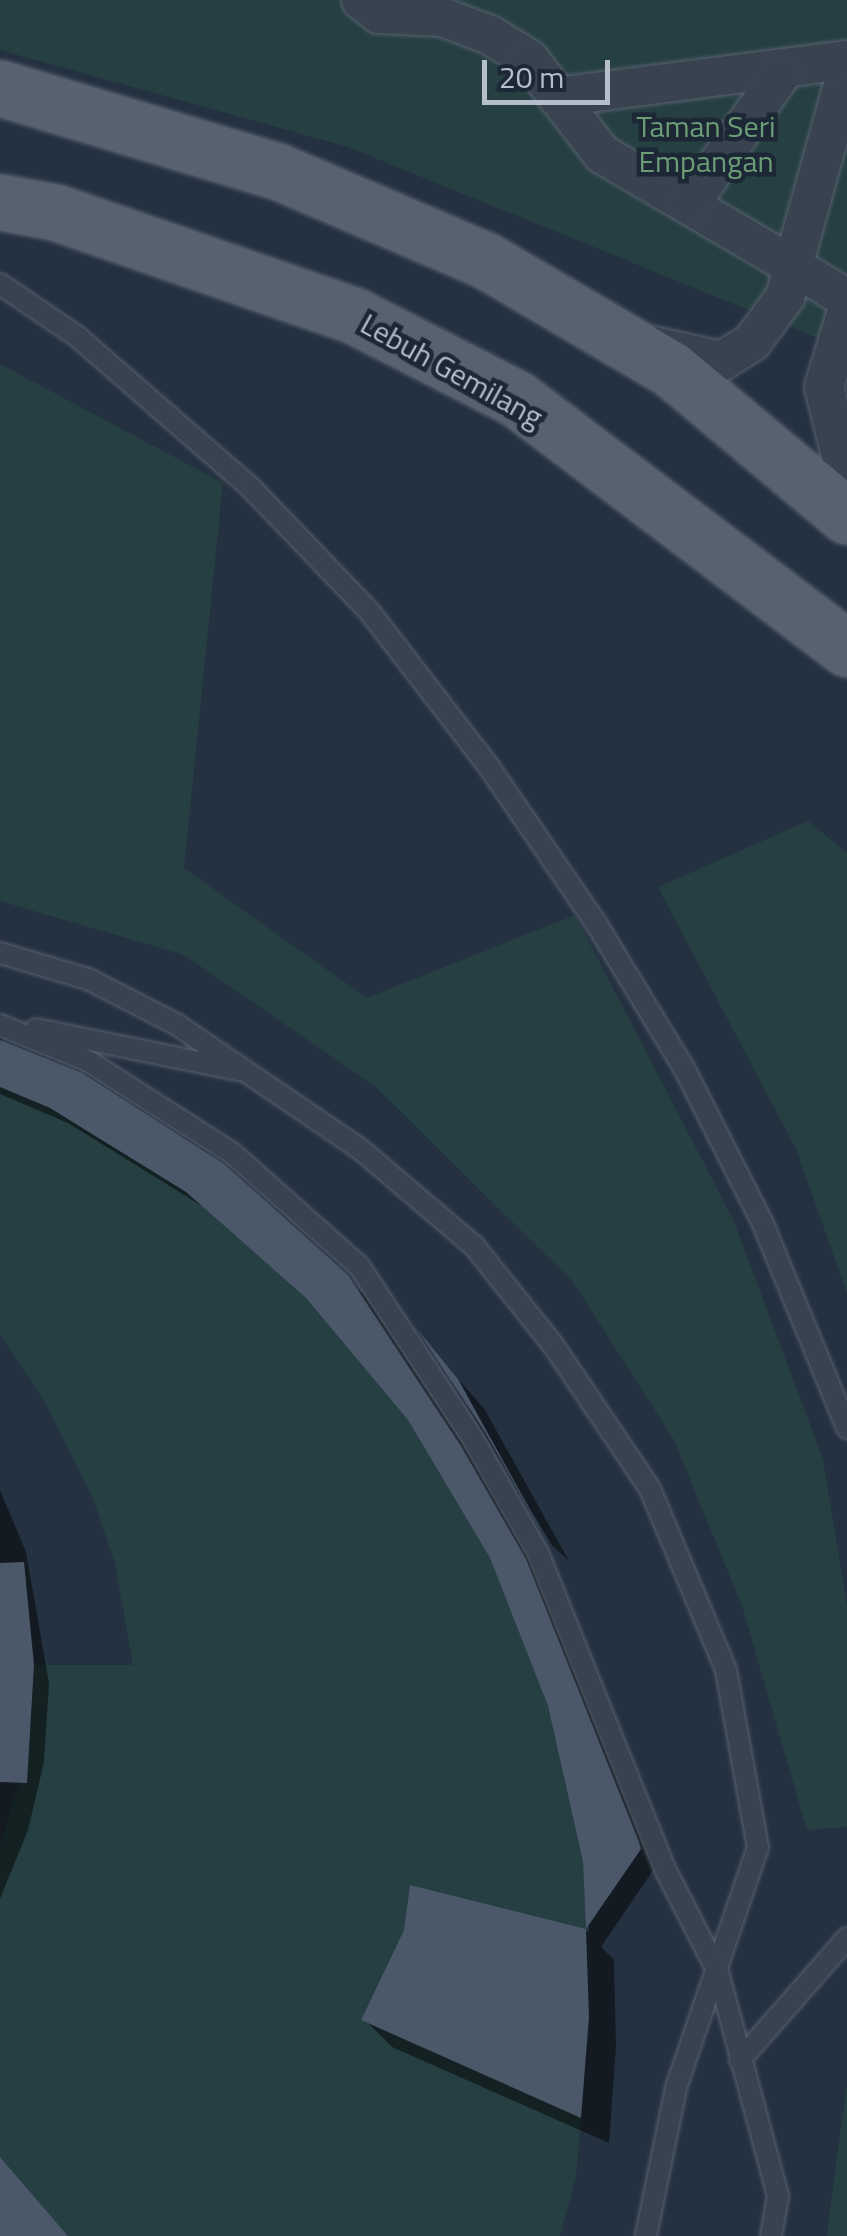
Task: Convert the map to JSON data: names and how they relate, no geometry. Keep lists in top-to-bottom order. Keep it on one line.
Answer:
{"streets":{"main road":["Lebuh Gemilang"]},"parks":["Taman Seri Empangan"],"scale_bar":"20 m"}
